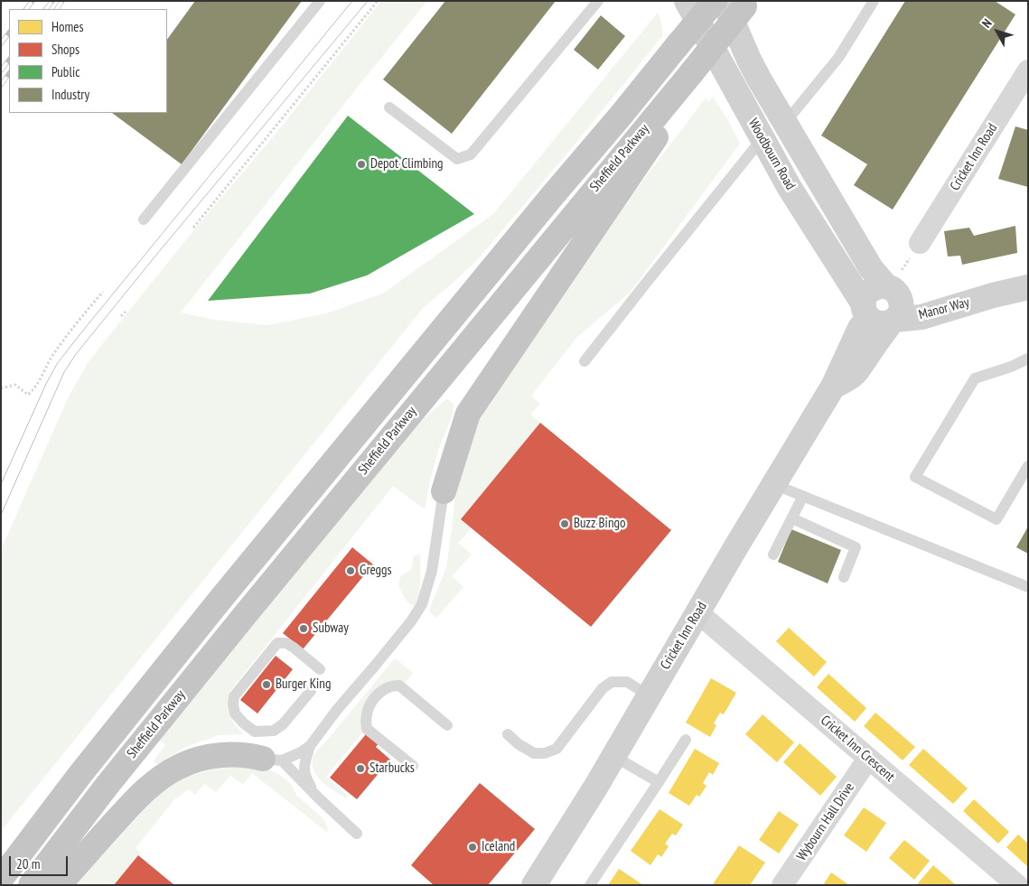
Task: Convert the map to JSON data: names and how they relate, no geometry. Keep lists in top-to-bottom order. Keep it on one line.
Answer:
{"streets":{"highway":["Sheffield Parkway"],"street":["Woodbourn Road","Cricket Inn Road","Manor Way","Cricket Inn Crescent","Wybourn Hall Drive"]},"crossings":[["Woodbourn Road","Cricket Inn Road"],["Woodbourn Road","Sheffield Parkway"],["Woodbourn Road","Manor Way"],["Cricket Inn Road","Manor Way"],["Cricket Inn Road","Cricket Inn Crescent"],["Cricket Inn Crescent","Wybourn Hall Drive"]],"places":["Depot Climbing","Buzz Bingo","Greggs","Subway","Burger King","Starbucks","Iceland"],"legend":["Homes","Shops","Public","Industry"],"scale_bar":"20 m","north":"top left"}
